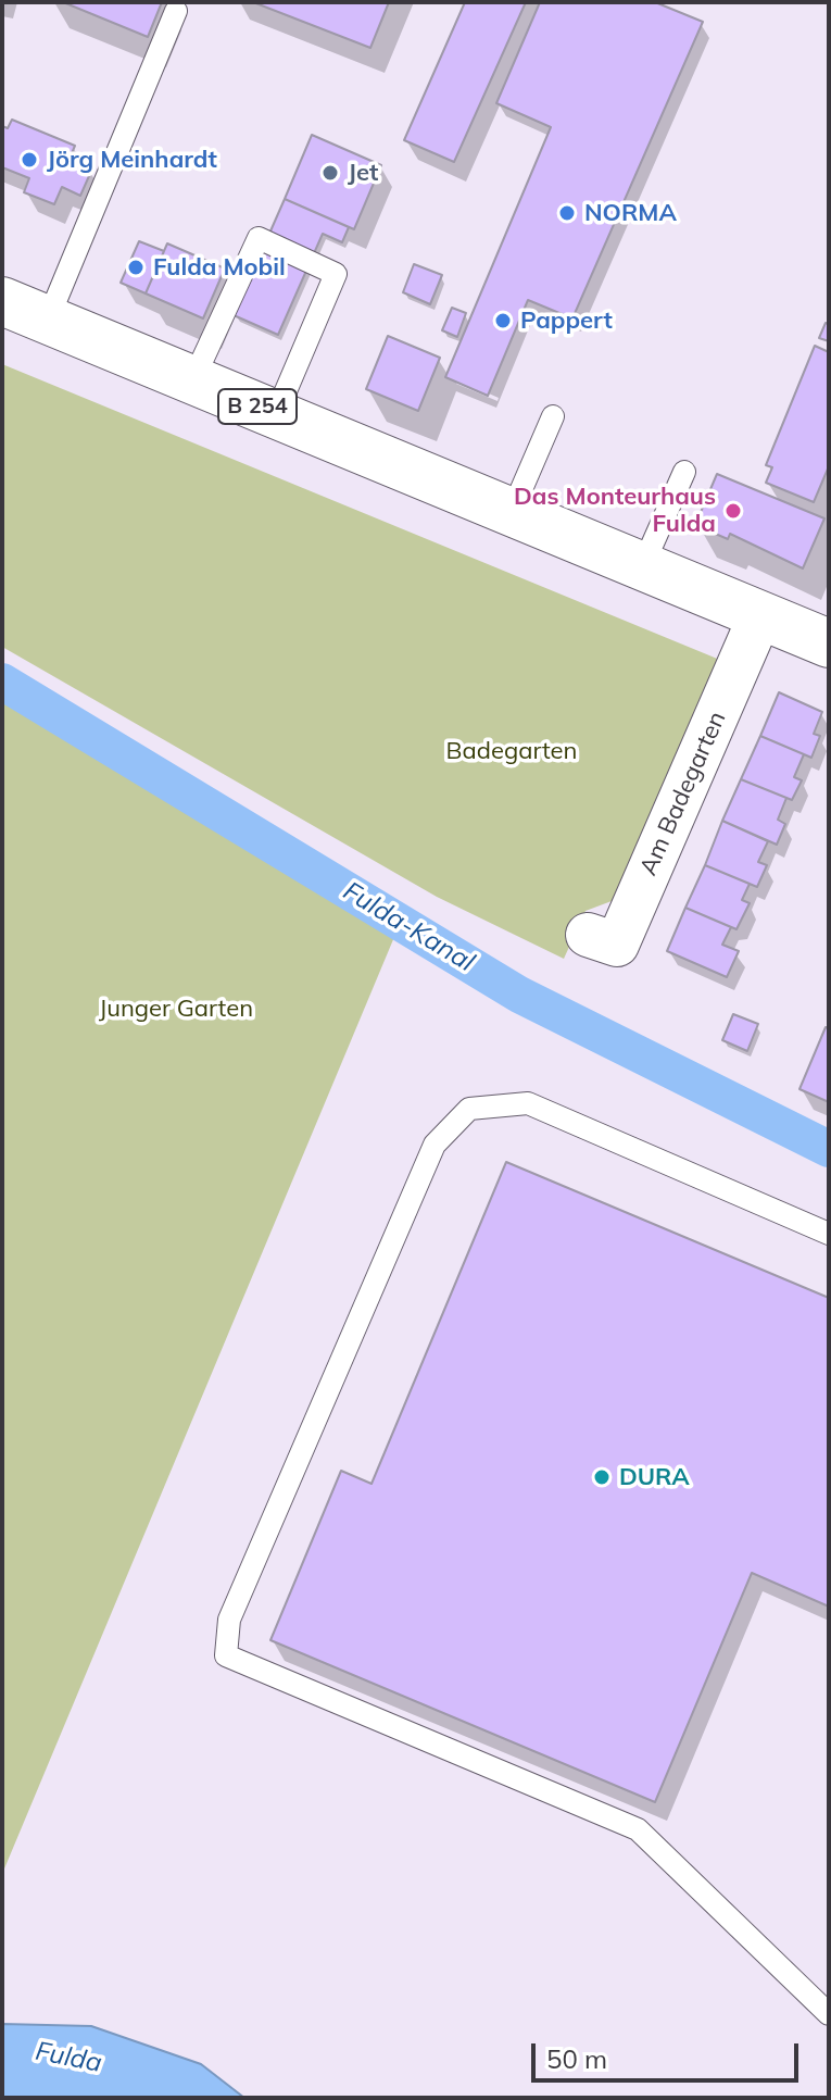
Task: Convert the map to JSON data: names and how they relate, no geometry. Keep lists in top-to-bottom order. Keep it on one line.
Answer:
{"streets":{"main road":["B 254"],"street":["Am Badegarten"]},"crossings":[["B 254","Am Badegarten"]],"water":["Fulda-Kanal","Fulda"],"parks":["Badegarten","Junger Garten"],"places":["Jörg Meinhardt","Jet","NORMA","Fulda Mobil","Pappert","Das Monteurhaus Fulda","DURA"],"scale_bar":"50 m"}
